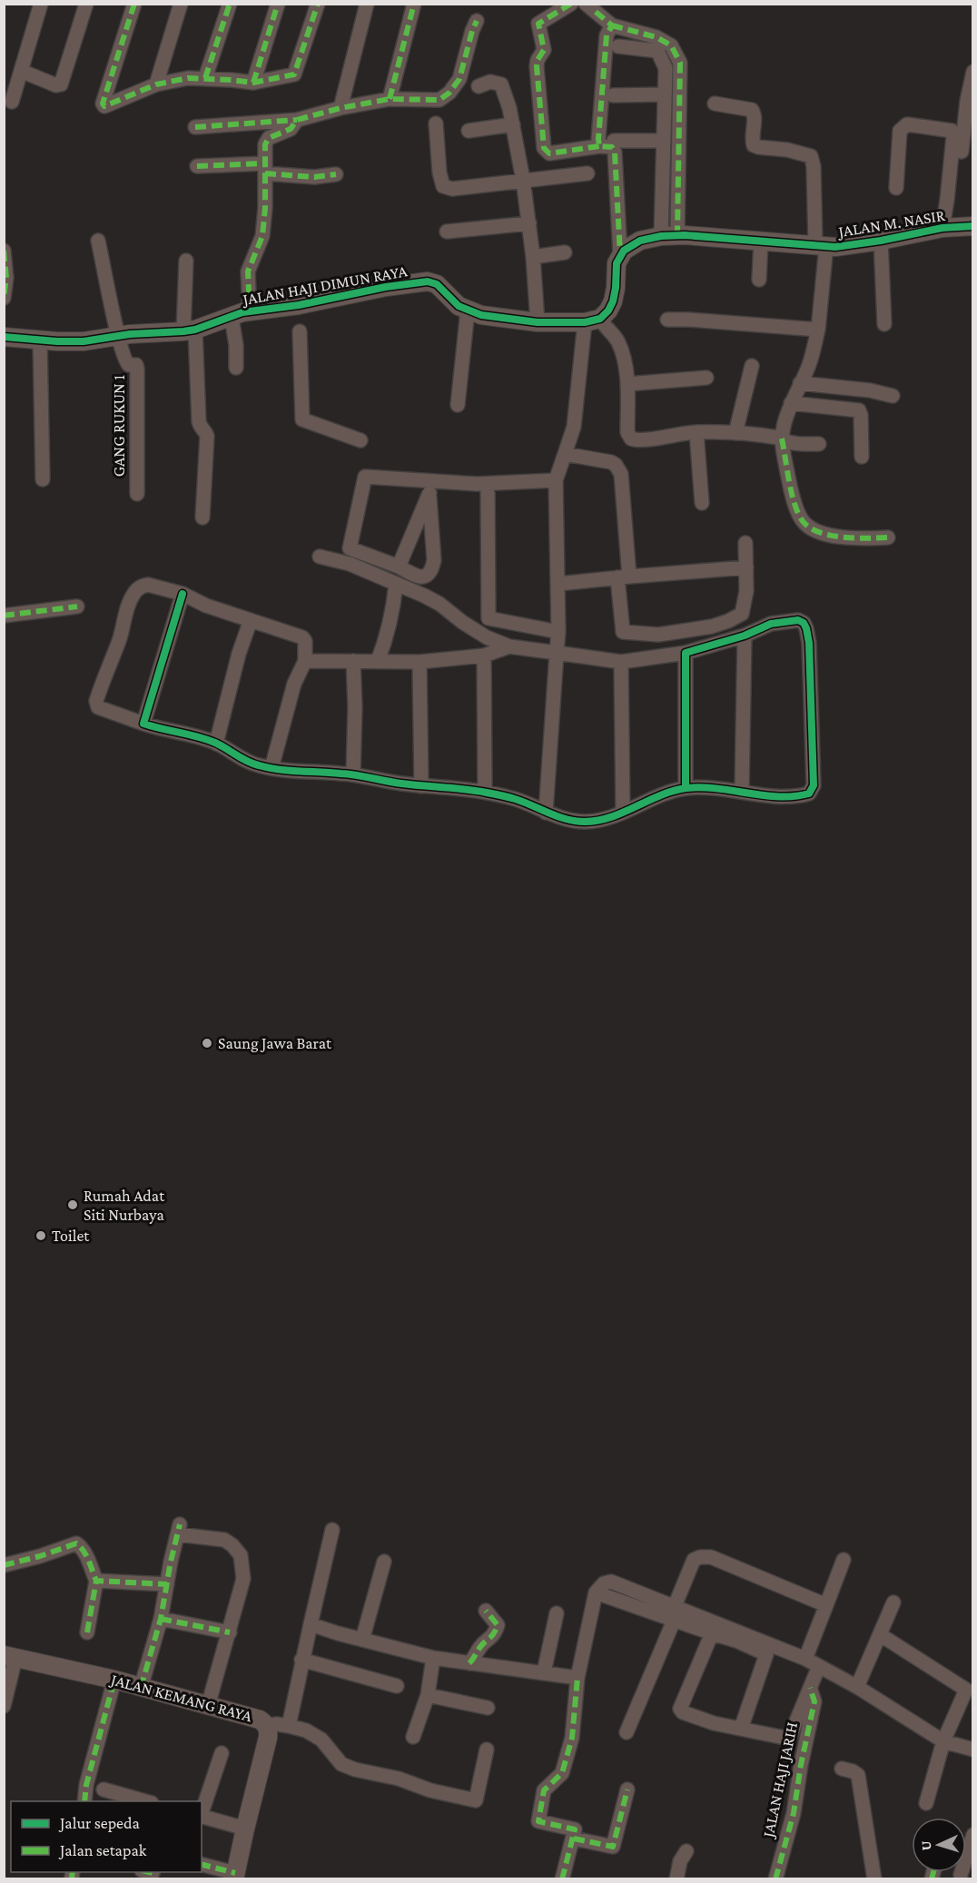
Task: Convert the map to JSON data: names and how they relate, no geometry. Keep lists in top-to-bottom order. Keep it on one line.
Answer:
{"streets":{"street":["JALAN M. NASIR","JALAN HAJI DIMUN RAYA","GANG RUKUN 1","JALAN KEMANG RAYA","JALAN HAJI JARIH"]},"crossings":[["JALAN HAJI DIMUN RAYA","GANG RUKUN 1"]],"places":["Saung Jawa Barat","Rumah Adat Siti Nurbaya","Toilet"],"legend":["Jalur sepeda","Jalan setapak"],"north":"left"}
